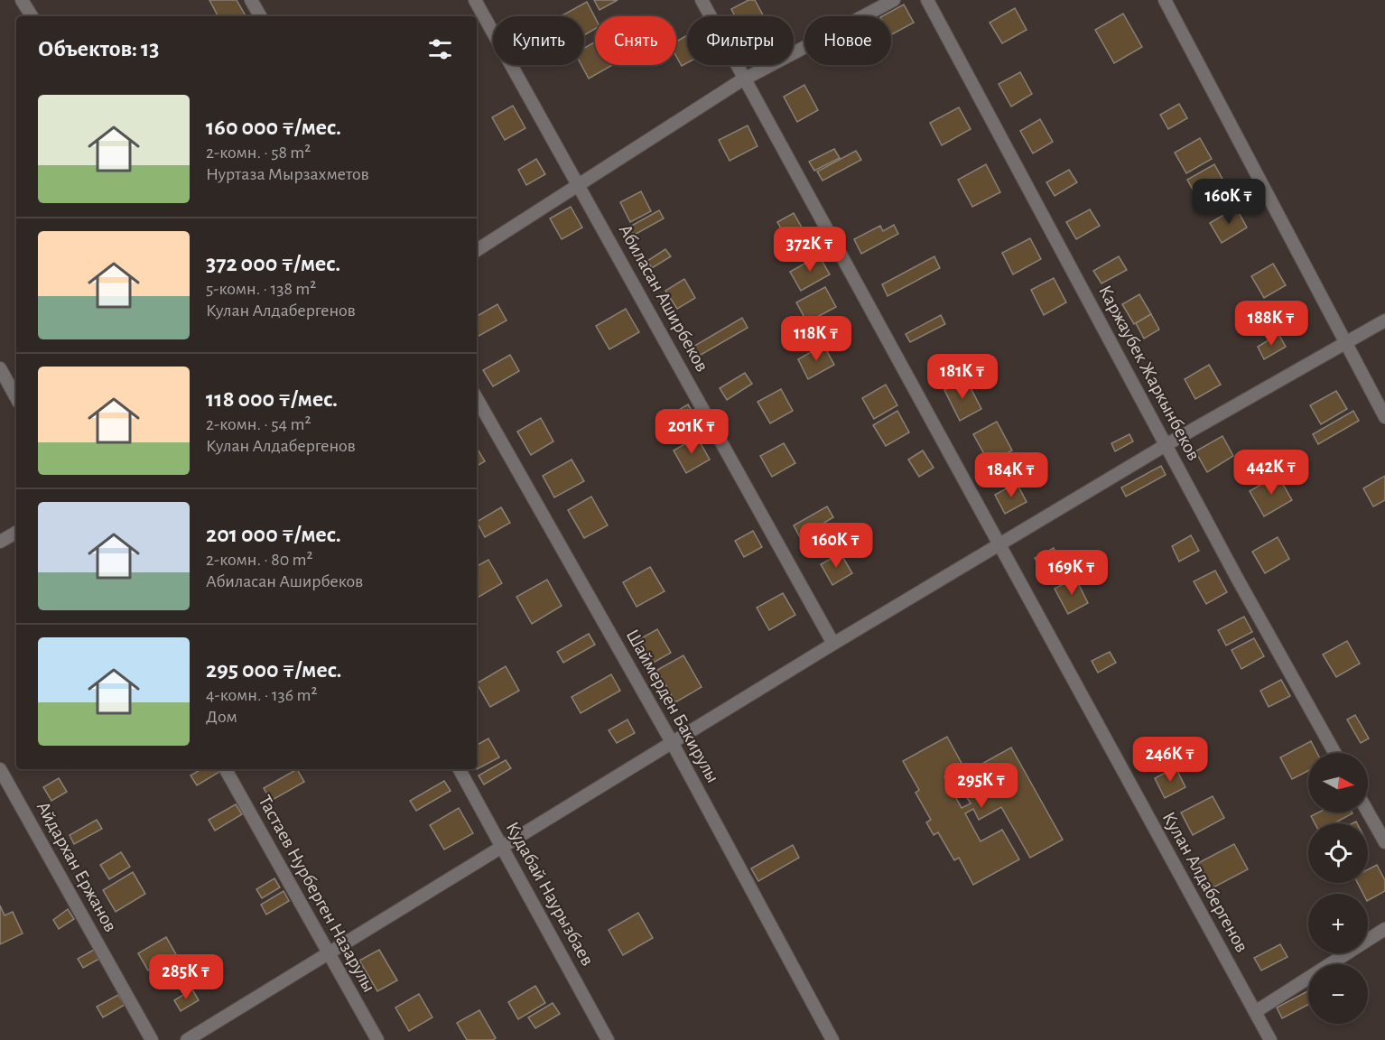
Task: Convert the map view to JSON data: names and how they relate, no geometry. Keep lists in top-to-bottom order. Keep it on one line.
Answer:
{"streets":{"street":["Абиласан Аширбеков","Каржаубек Жаркынбеков","Шаймерден Бакирулы","Айдархан Ержанов","Кулан Алдабергенов","Тастаев Нурберген Назарулы","Кудабай Наурызбаев"]},"north":"right","page":{"chip":["Купить","Снять","Фильтры","Новое"],"heading":"Объектов: 13","list":[{"name":"160 000 ₸/мес.","note":"2-комн. · 58 m² · Нуртаза Мырзахметов"},{"name":"372 000 ₸/мес.","note":"5-комн. · 138 m² · Кулан Алдабергенов"},{"name":"118 000 ₸/мес.","note":"2-комн. · 54 m² · Кулан Алдабергенов"},{"name":"201 000 ₸/мес.","note":"2-комн. · 80 m² · Абиласан Аширбеков"},{"name":"295 000 ₸/мес.","note":"4-комн. · 136 m² · Дом"}],"price":["160K ₸","372K ₸","188K ₸","118K ₸","181K ₸","201K ₸","442K ₸","184K ₸","160K ₸","169K ₸","246K ₸","295K ₸","285K ₸"],"map_buttons":["+","−"]}}
